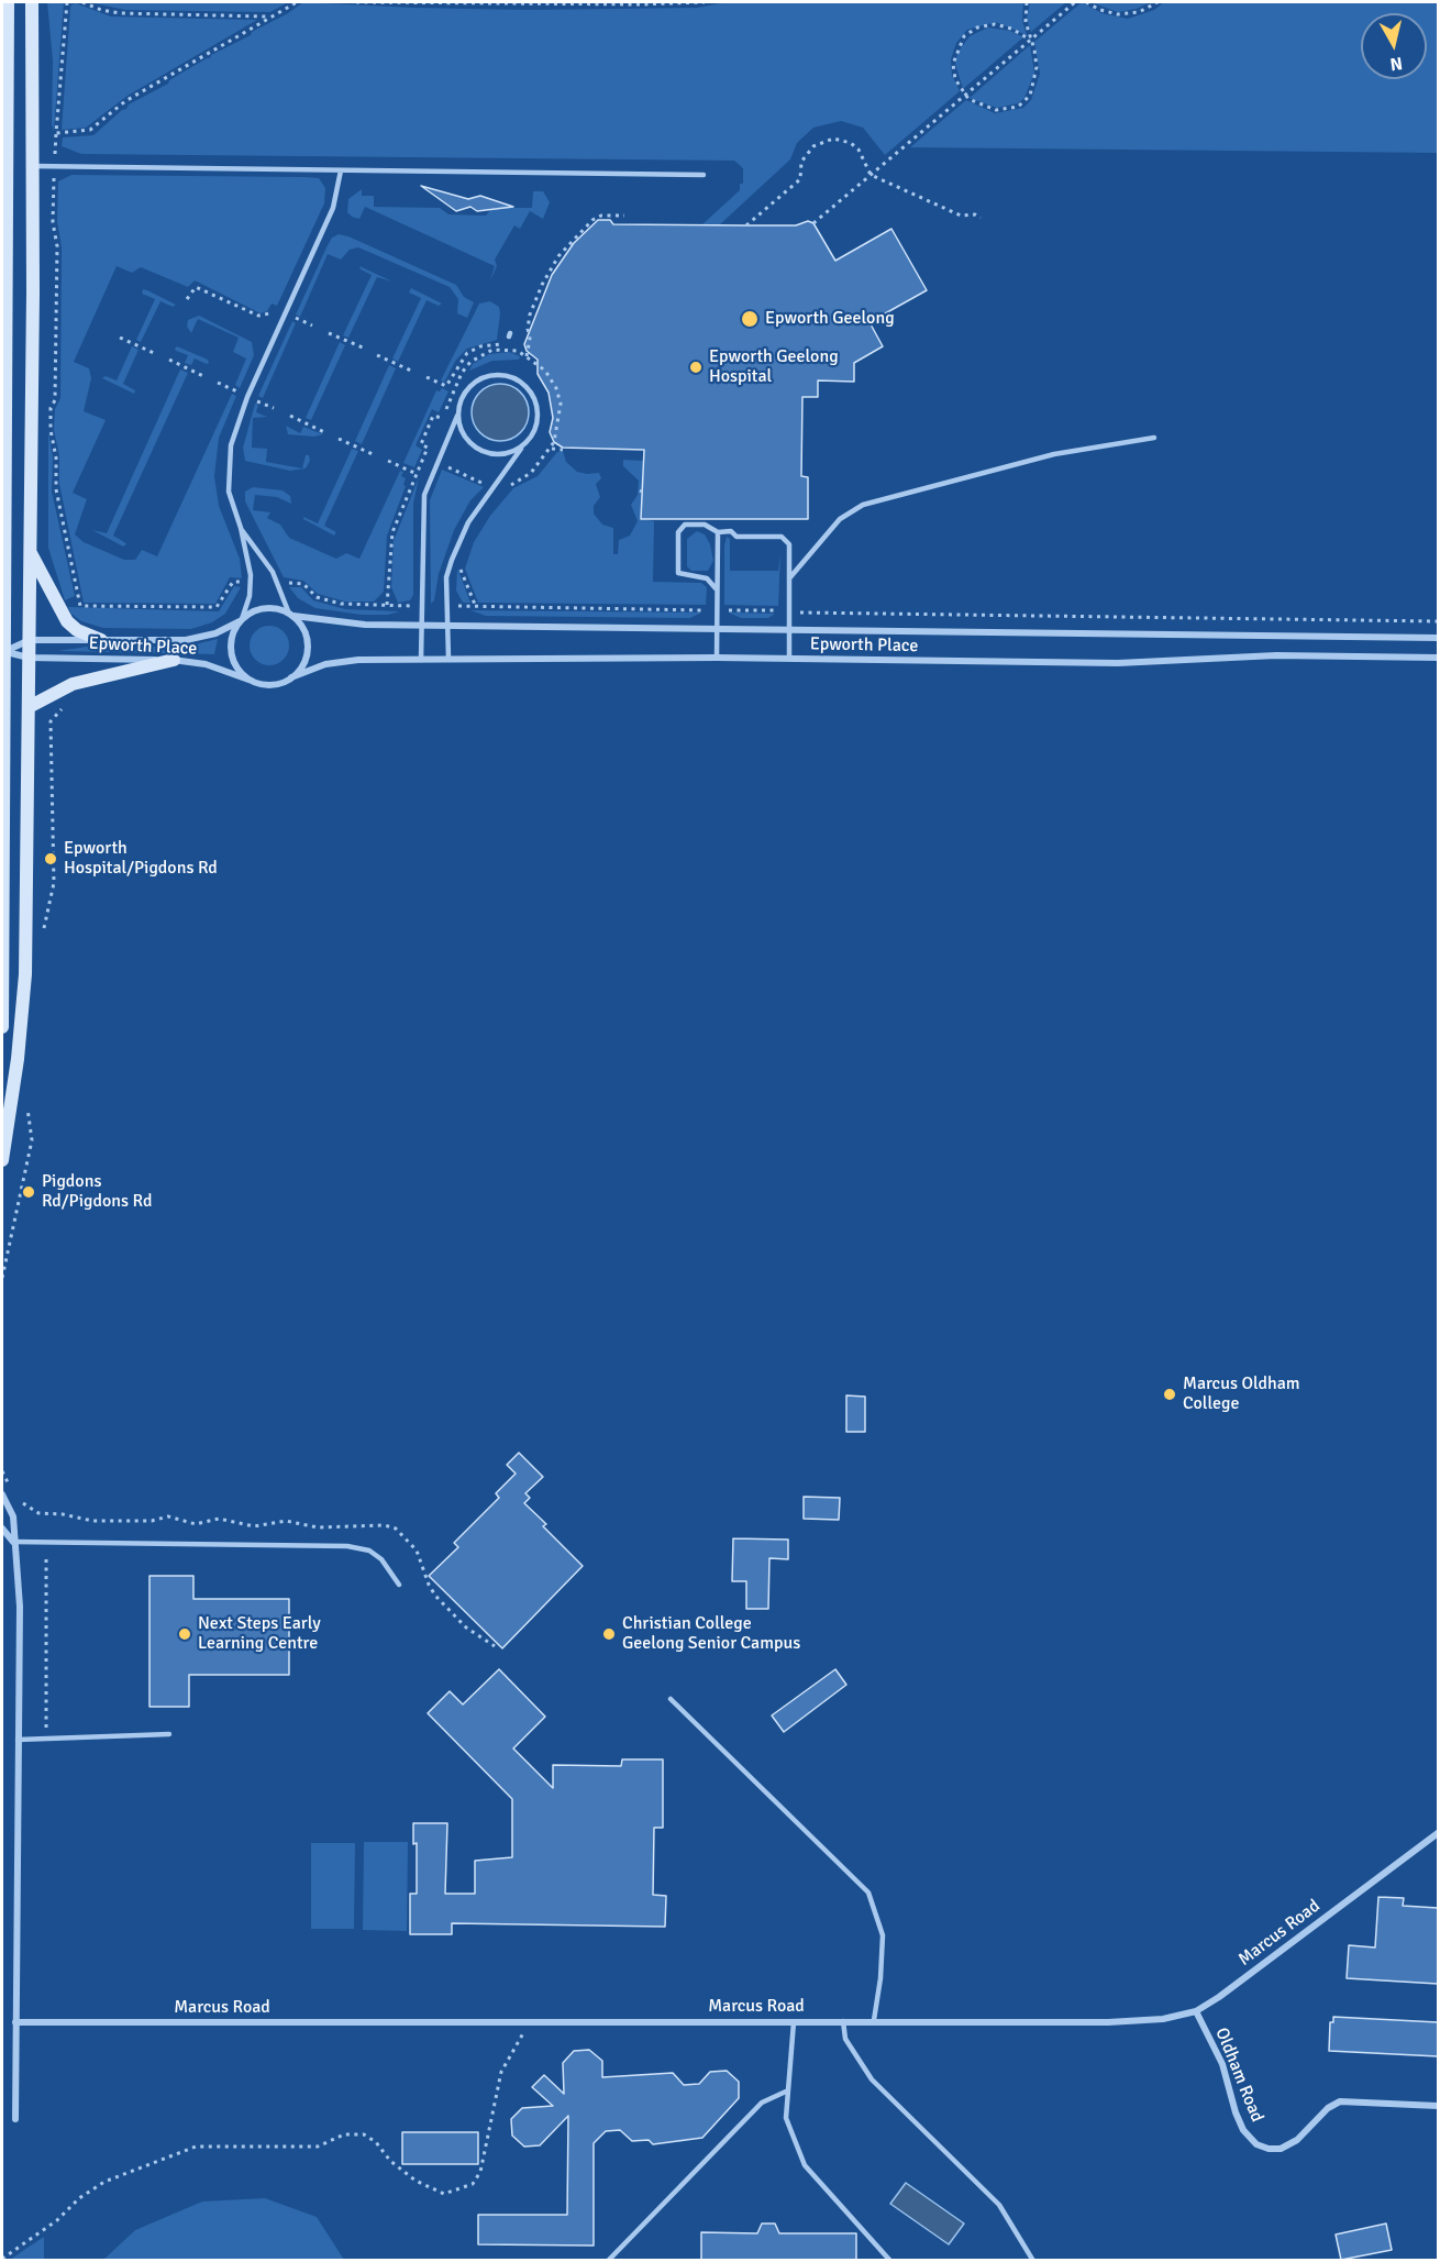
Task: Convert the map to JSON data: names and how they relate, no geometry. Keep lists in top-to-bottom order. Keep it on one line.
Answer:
{"streets":{"street":["Epworth Place","Marcus Road","Oldham Road"]},"crossings":[["Marcus Road","Oldham Road"]],"places":["Epworth Geelong","Epworth Geelong Hospital","Epworth Hospital/Pigdons Rd","Pigdons Rd/Pigdons Rd","Marcus Oldham College","Next Steps Early Learning Centre","Christian College Geelong Senior Campus"],"north":"bottom"}
